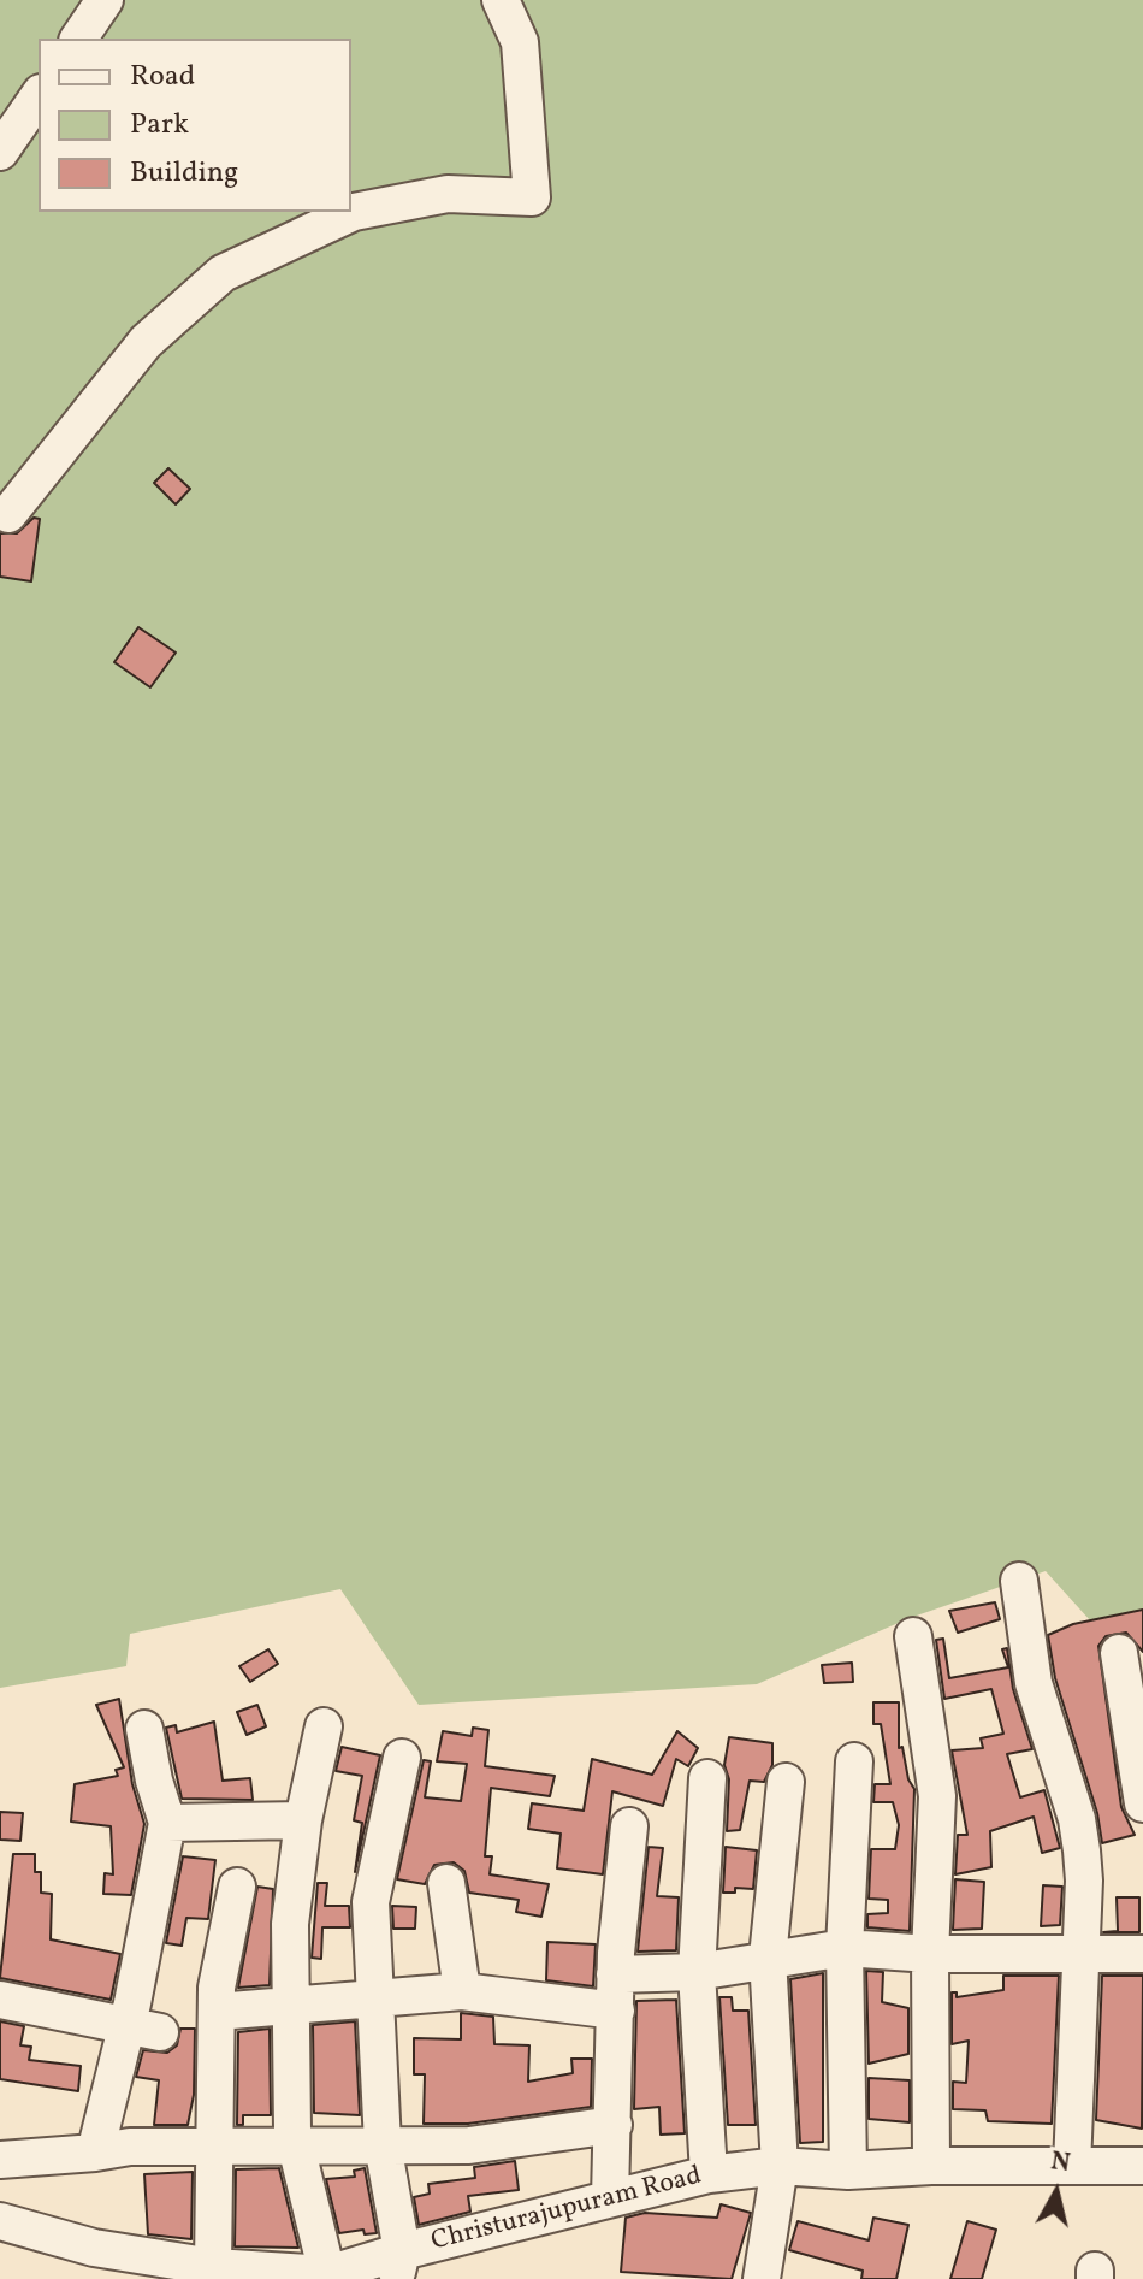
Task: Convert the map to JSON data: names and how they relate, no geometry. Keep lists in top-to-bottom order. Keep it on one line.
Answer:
{"streets":{"street":["Christurajupuram Road"]},"legend":["Road","Park","Building"],"north":"top"}
